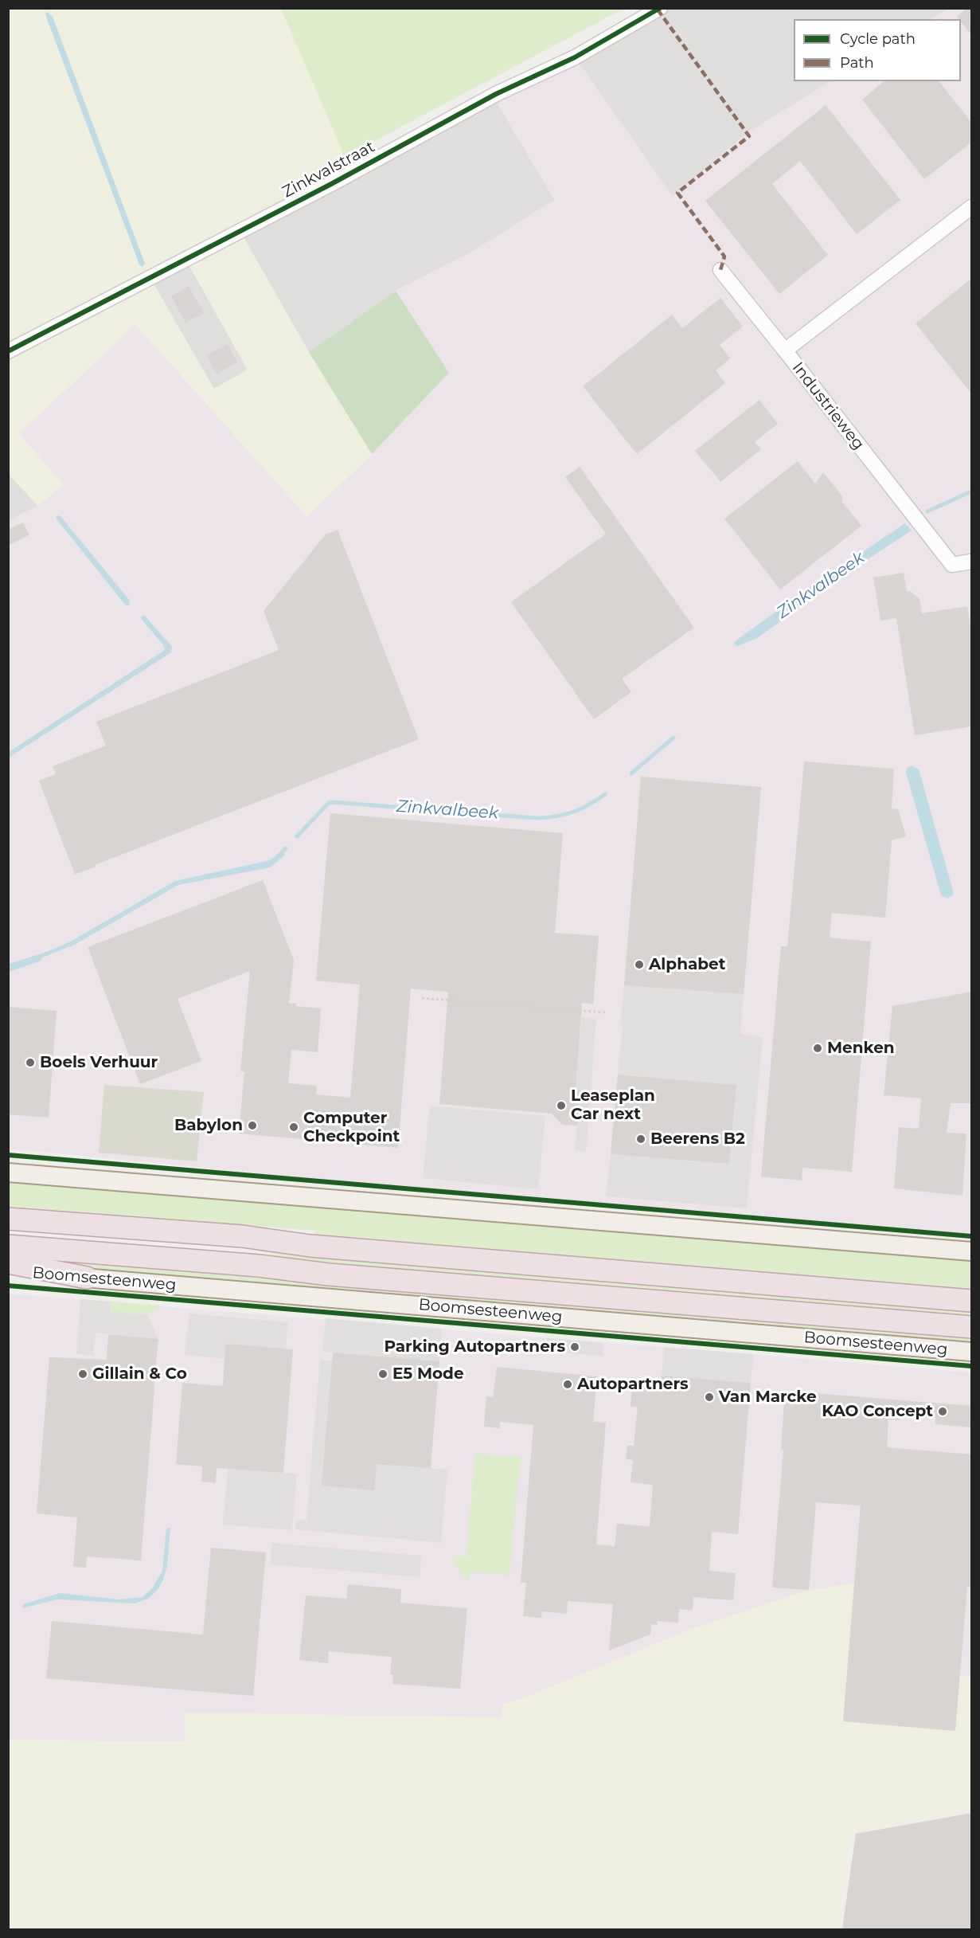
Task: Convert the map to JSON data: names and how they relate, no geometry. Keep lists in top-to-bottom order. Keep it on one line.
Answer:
{"streets":{"main road":["Boomsesteenweg"],"street":["Zinkvalstraat","Industrieweg"]},"water":["Zinkvalbeek"],"places":["Alphabet","Menken","Boels Verhuur","Leaseplan Car next","Babylon","Computer Checkpoint","Beerens B2","Parking Autopartners","Gillain & Co","E5 Mode","Autopartners","Van Marcke","KAO Concept"],"legend":["Cycle path","Path"]}
